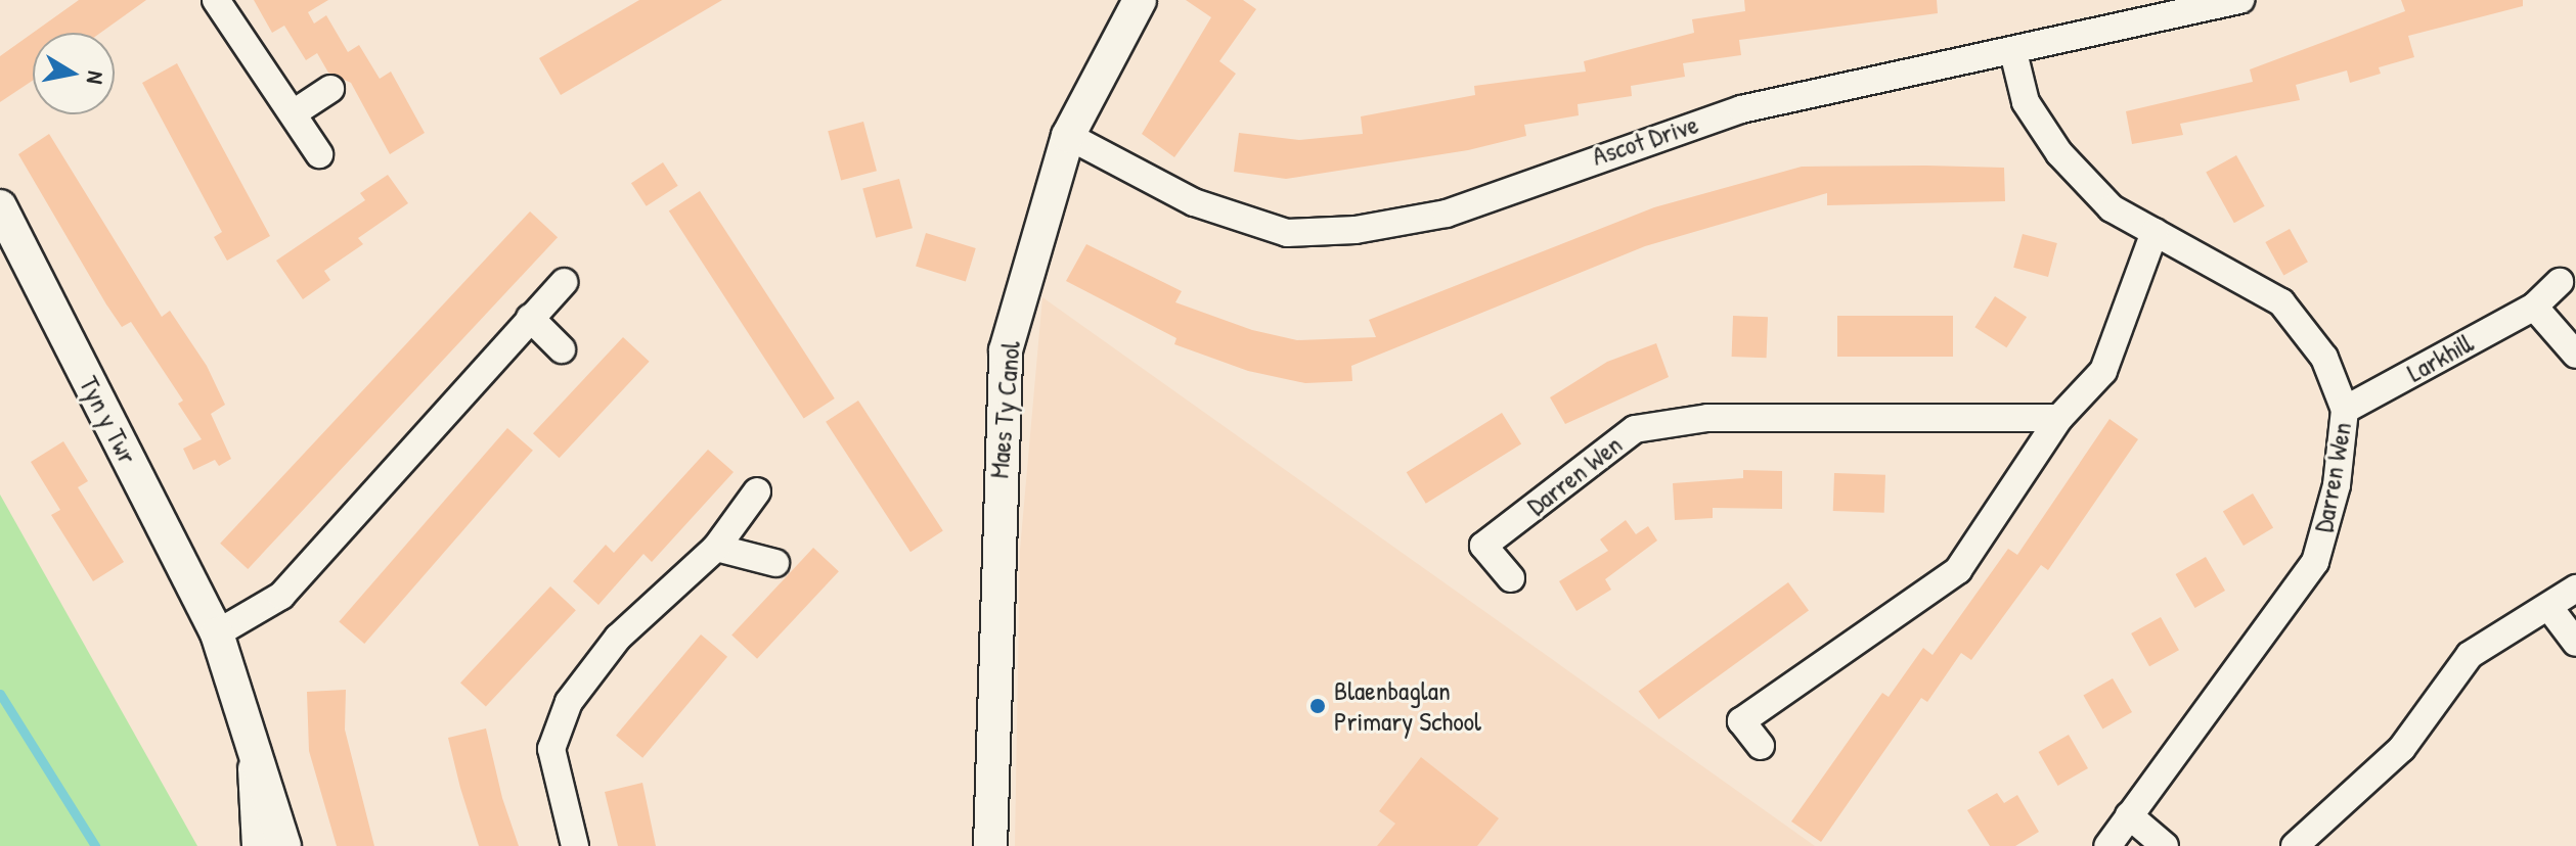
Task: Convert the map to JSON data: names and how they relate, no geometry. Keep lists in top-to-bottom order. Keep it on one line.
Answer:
{"streets":{"street":["Ascot Drive","Larkhill","Maes Ty Canol","Tyn y Twr","Darren Wen"]},"crossings":[["Ascot Drive","Maes Ty Canol"],["Ascot Drive","Darren Wen"],["Larkhill","Darren Wen"]],"places":["Blaenbaglan Primary School"],"north":"right"}
